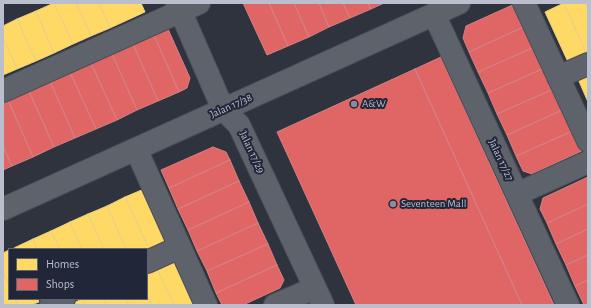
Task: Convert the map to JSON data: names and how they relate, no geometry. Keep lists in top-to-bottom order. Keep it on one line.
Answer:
{"streets":{"street":["Jalan 17/38","Jalan 17/29","Jalan 17/27"]},"crossings":[["Jalan 17/38","Jalan 17/29"],["Jalan 17/38","Jalan 17/27"]],"places":["A&W","Seventeen Mall"],"legend":["Homes","Shops"]}
